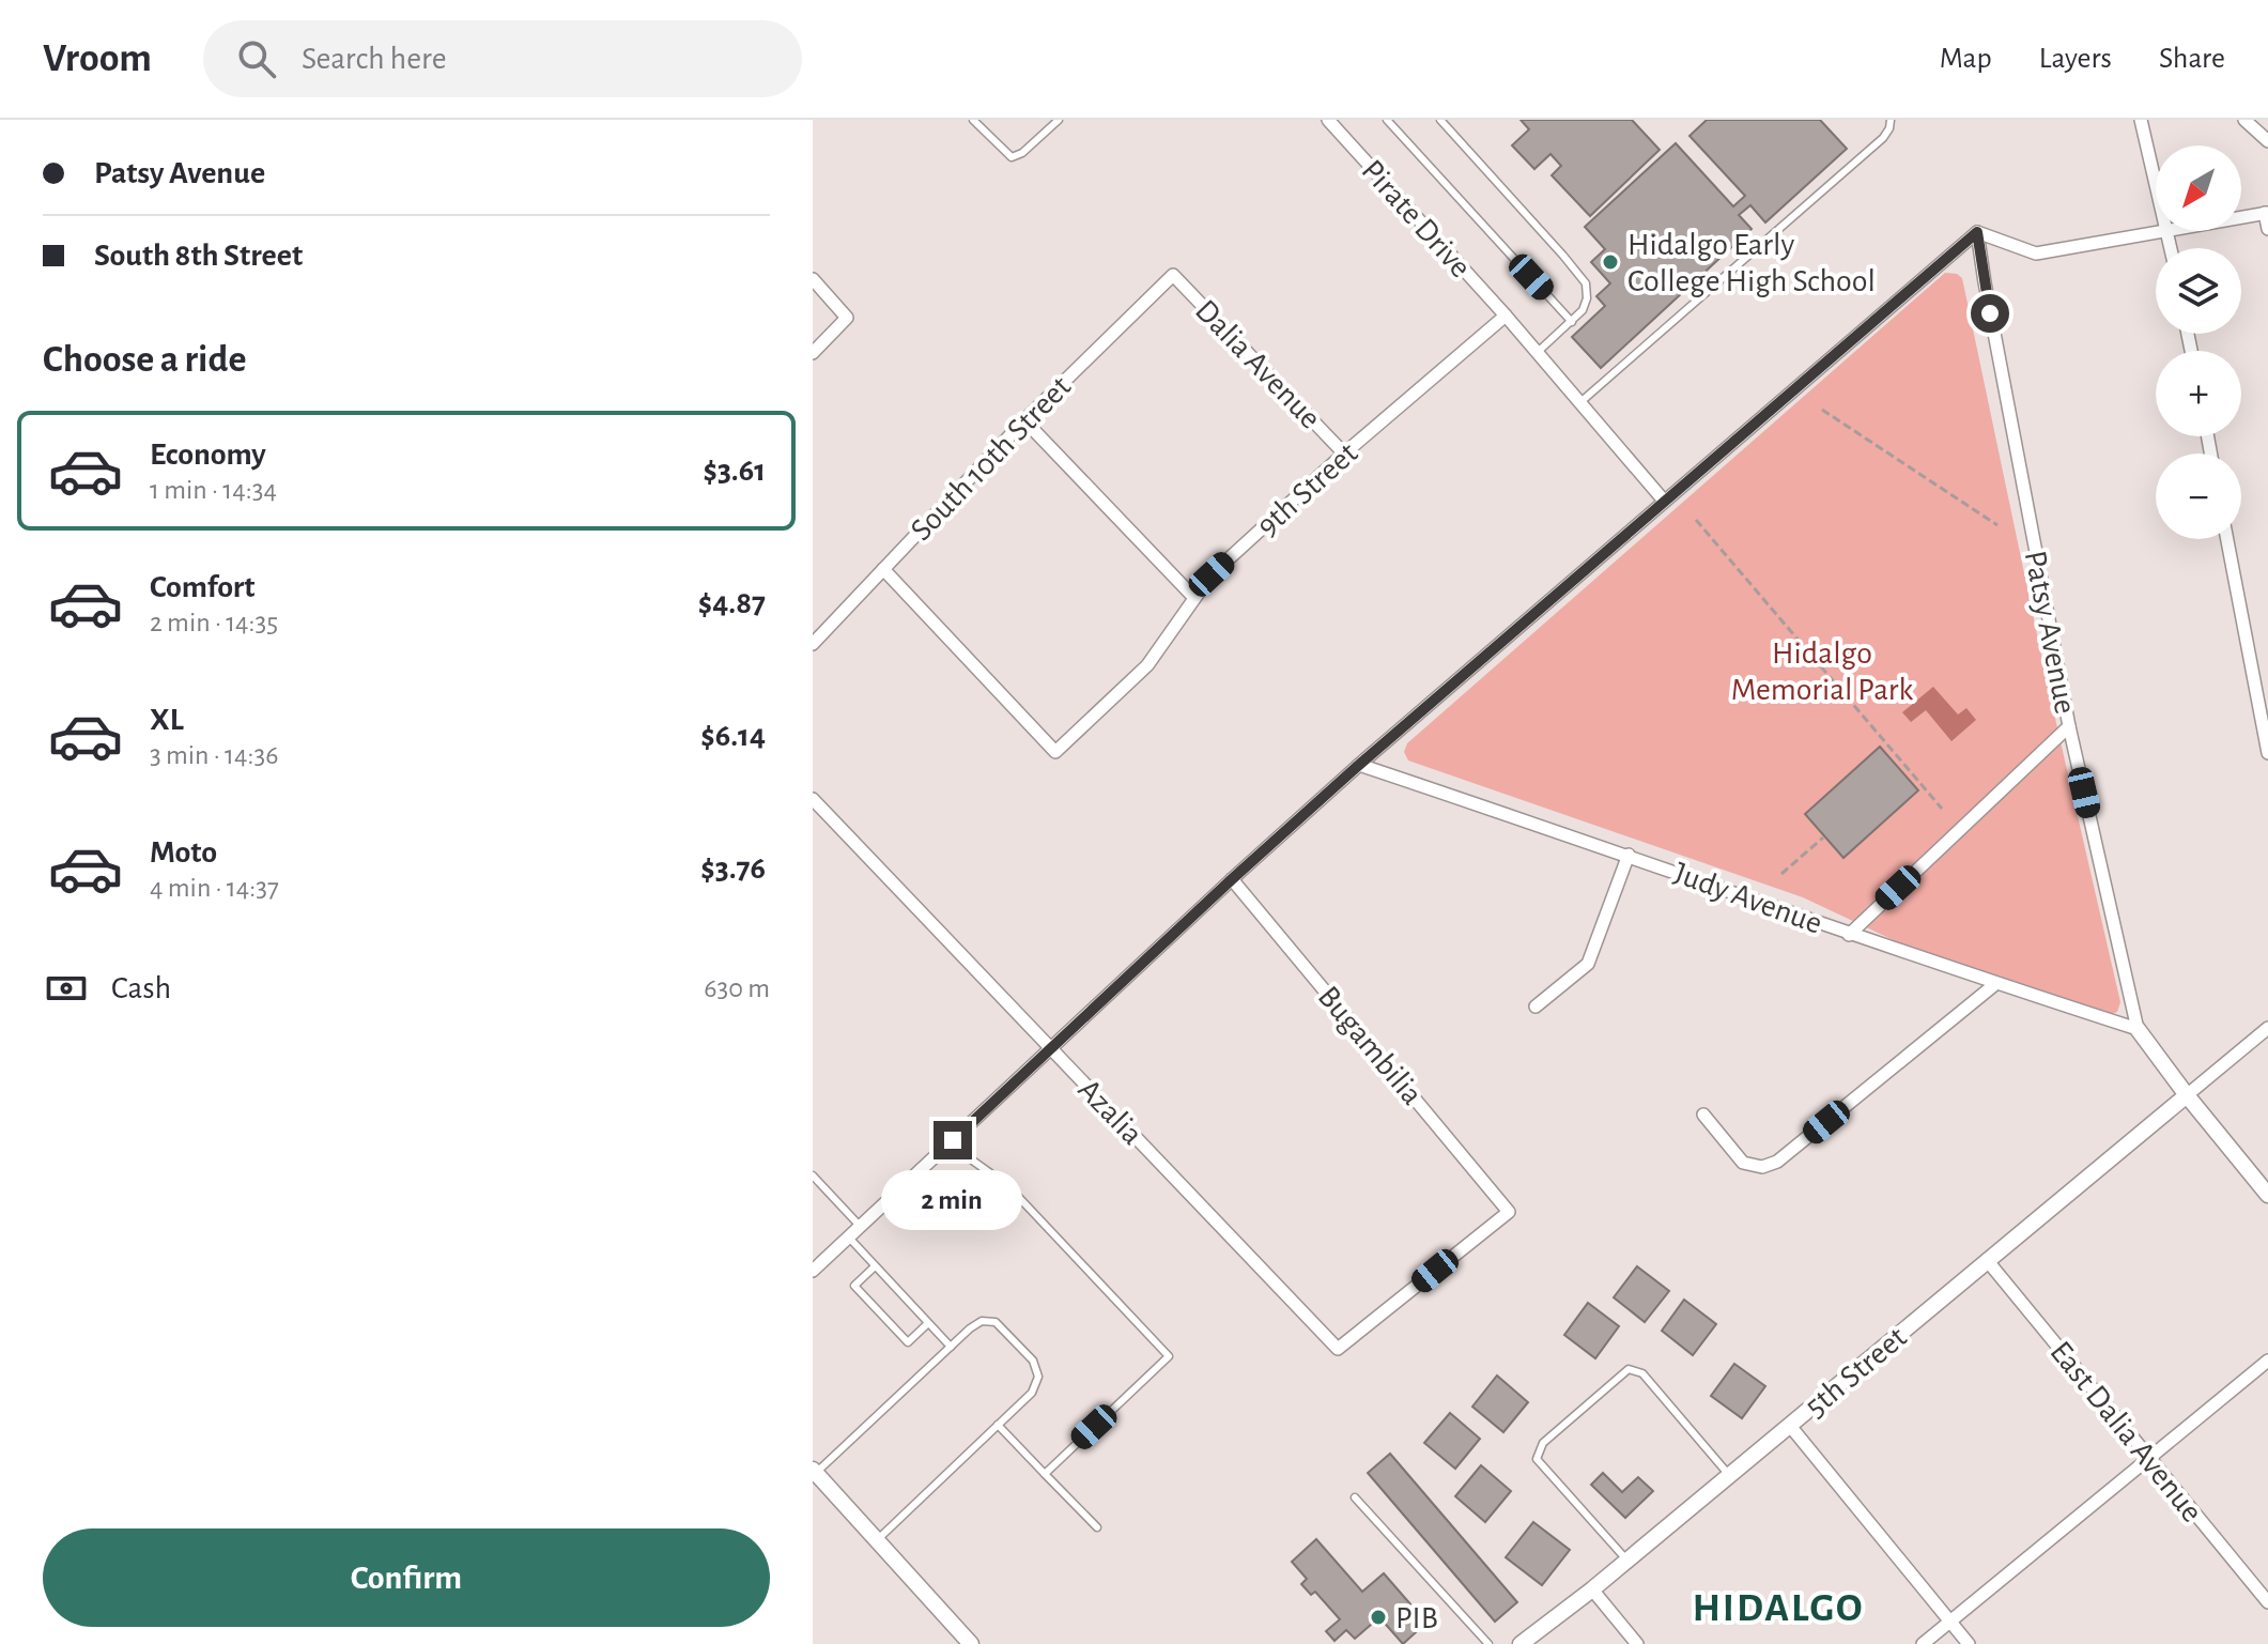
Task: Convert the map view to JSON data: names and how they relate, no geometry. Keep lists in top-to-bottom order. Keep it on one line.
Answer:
{"streets":{"street":["Pirate Drive","Dalia Avenue","South 10th Street","9th Street","Patsy Avenue","Judy Avenue","Bugambilia","Azalia","5th Street","East Dalia Avenue"]},"crossings":[["Pirate Drive","9th Street"],["Dalia Avenue","South 10th Street"],["Dalia Avenue","9th Street"],["South 10th Street","9th Street"],["Patsy Avenue","Judy Avenue"],["Bugambilia","Azalia"],["5th Street","East Dalia Avenue"]],"districts":["HIDALGO"],"parks":["Hidalgo Memorial Park"],"places":["Hidalgo Early College High School","PIB"],"north":"bottom left","page":{"header":"Vroom","search":"Search here","nav":["Map","Layers","Share"],"banner":["Patsy Avenue","South 8th Street"],"map_buttons":["+","−"],"heading":"Choose a ride","list":[{"name":"Economy","note":"1 min · 14:34","value":"$3.61"},{"name":"Comfort","note":"2 min · 14:35","value":"$4.87"},{"name":"XL","note":"3 min · 14:36","value":"$6.14"},{"name":"Moto","note":"4 min · 14:37","value":"$3.76"}],"pay":["Cash","630 m"],"bubble":"2 min","buttons":"Confirm"}}
